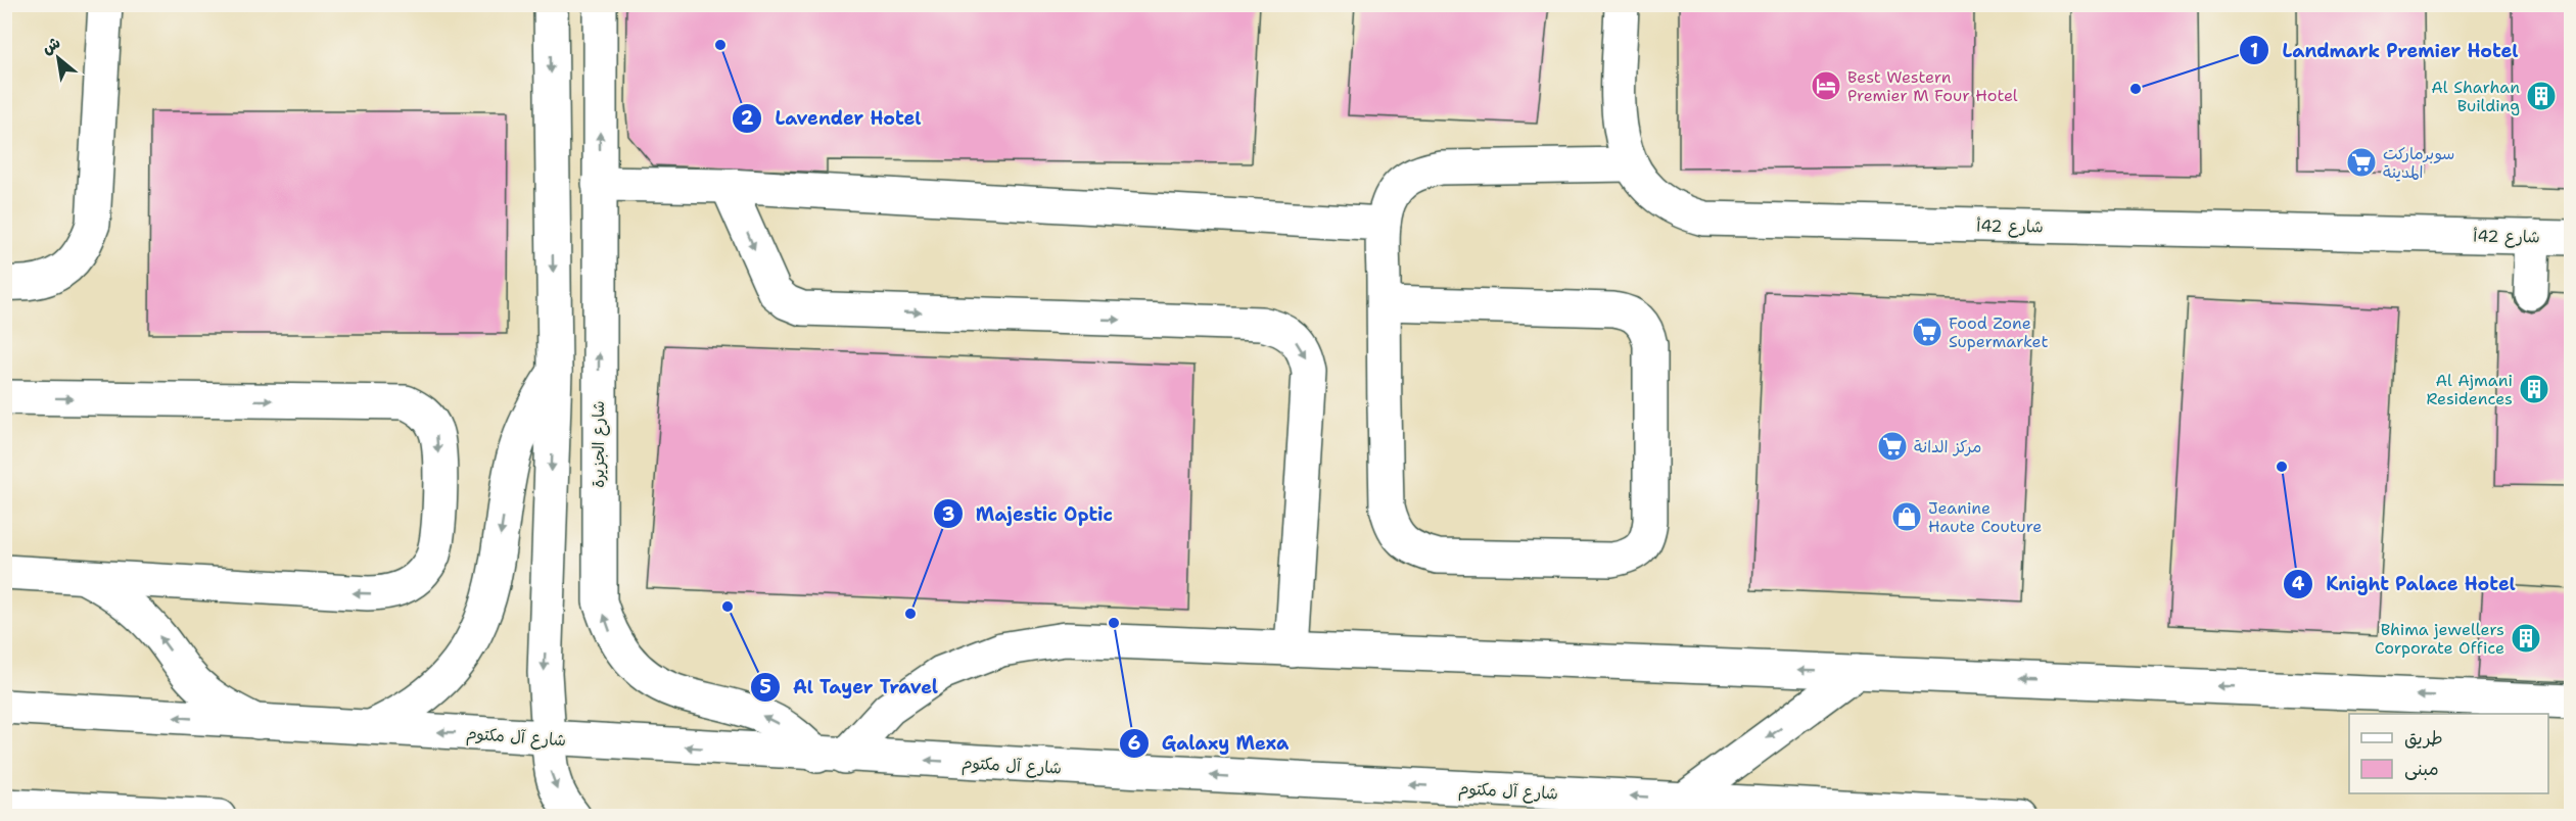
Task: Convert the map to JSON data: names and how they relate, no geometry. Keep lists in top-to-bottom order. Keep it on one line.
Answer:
{"streets":{"main road":["شارع 42أ","شارع الجزيرة","شارع آل مكتوم"]},"crossings":[["شارع الجزيرة","شارع آل مكتوم"]],"places":{"other":["Lavender Hotel","Landmark Premier Hotel","Knight Palace Hotel","Al Tayer Travel","Majestic Optic","Galaxy Mexa"],"hotel":["Best Western Premier M Four Hotel"],"building":["Al Sharhan Building","Al Ajmani Residences","Bhima jewellers Corporate Office"],"supermarket":["سوبرماركت المدينة","Food Zone Supermarket","مركز الدانة"],"shop":["Jeanine Haute Couture"]},"legend":["طريق","مبنى"],"north":"top left"}
